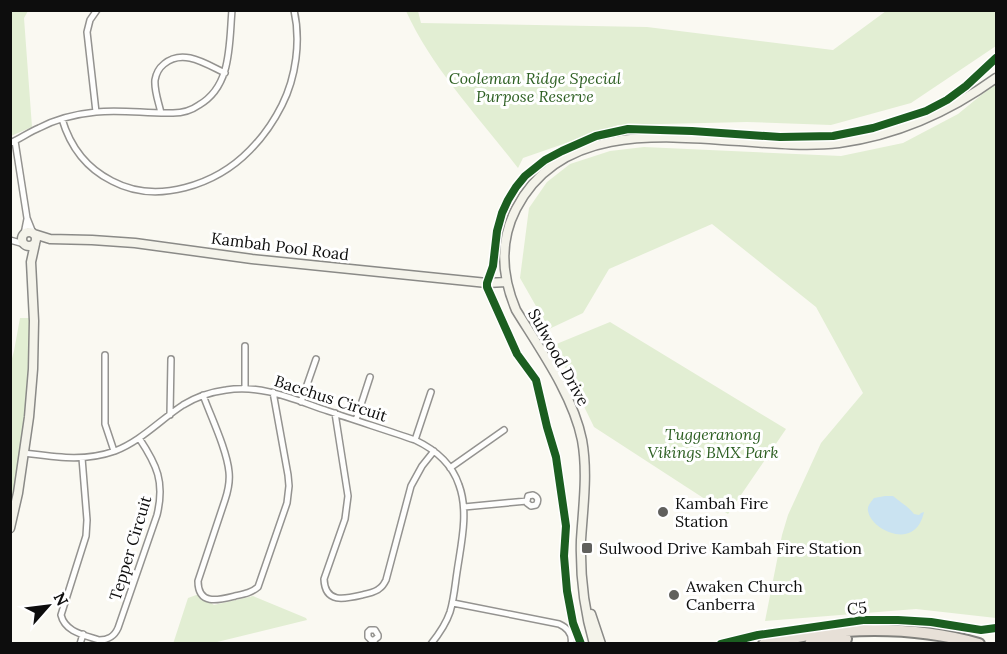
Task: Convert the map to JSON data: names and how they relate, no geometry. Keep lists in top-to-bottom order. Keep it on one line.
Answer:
{"streets":{"main road":["Kambah Pool Road","Sulwood Drive"],"street":["Bacchus Circuit","Tepper Circuit"],"cycle path":["C5"]},"crossings":[["Kambah Pool Road","Sulwood Drive"],["Bacchus Circuit","Tepper Circuit"]],"parks":["Cooleman Ridge Special Purpose Reserve","Tuggeranong Vikings BMX Park"],"places":{"other":["Kambah Fire Station","Awaken Church Canberra"],"transit":["Sulwood Drive Kambah Fire Station"]},"north":"top right"}
